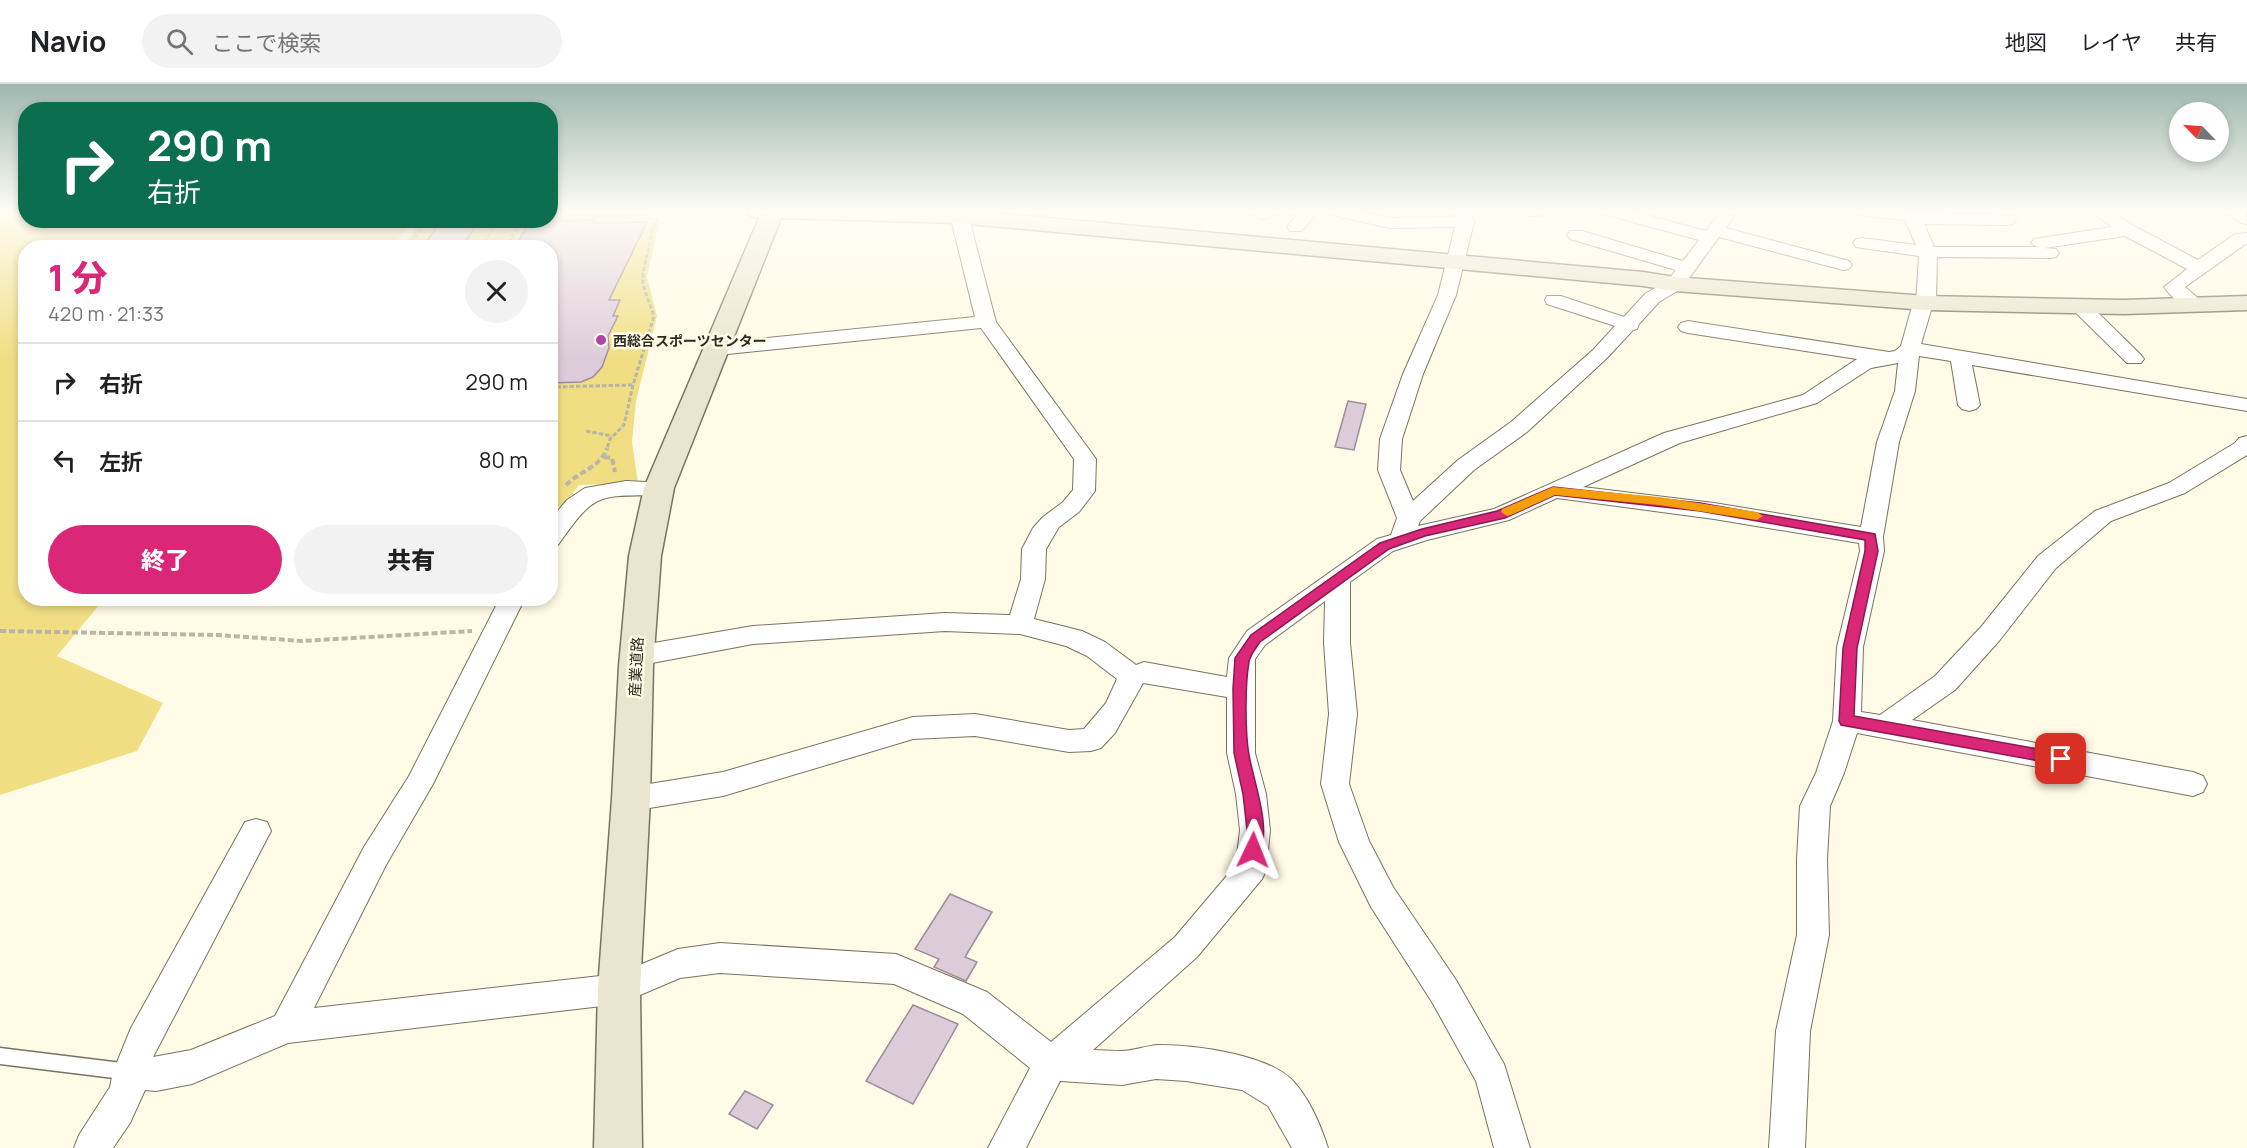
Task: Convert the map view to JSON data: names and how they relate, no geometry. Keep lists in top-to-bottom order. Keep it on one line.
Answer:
{"streets":{"street":["産業道路"]},"places":["西総合スポーツセンター"],"north":"top left","page":{"header":"Navio","search":"ここで検索","nav":["地図","レイヤ","共有"],"turn":["290 m","右折"],"heading":["1 分","420 m · 21:33"],"list":[{"name":"右折","value":"290 m"},{"name":"左折","value":"80 m"}],"buttons":["終了","共有"]}}
